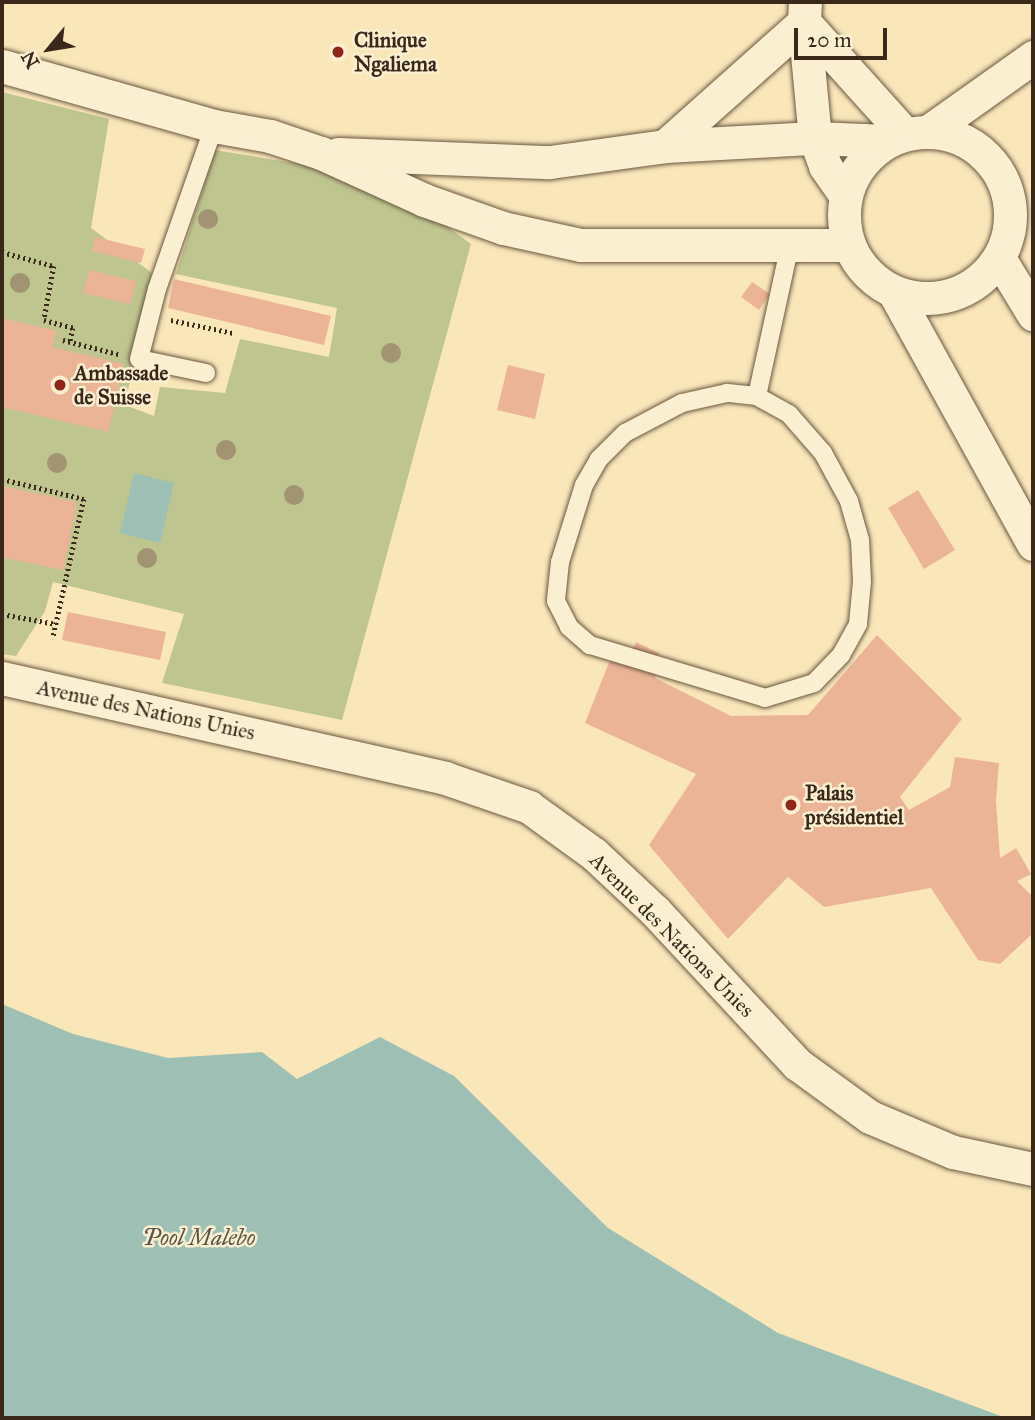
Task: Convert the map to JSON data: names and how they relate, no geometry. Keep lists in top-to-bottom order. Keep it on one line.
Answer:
{"streets":{"street":["Avenue des Nations Unies"]},"water":["Pool Malebo"],"places":["Clinique Ngaliema","Ambassade de Suisse","Palais présidentiel"],"scale_bar":"20 m","north":"bottom left"}
